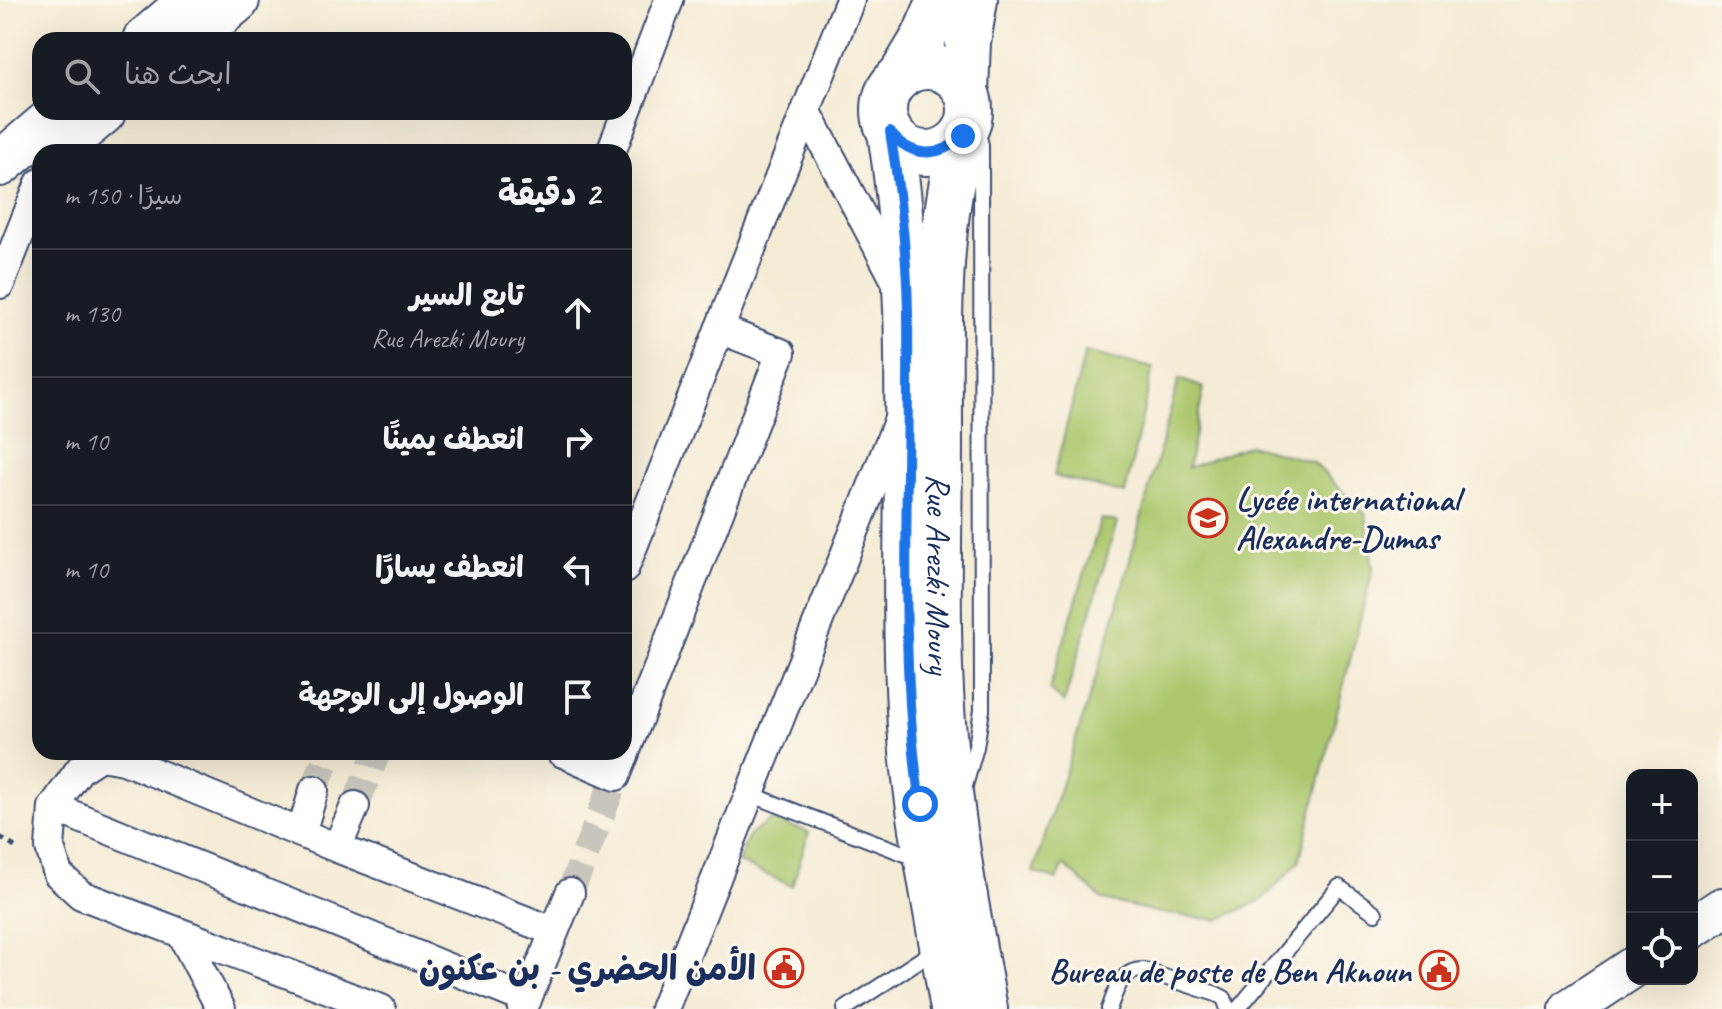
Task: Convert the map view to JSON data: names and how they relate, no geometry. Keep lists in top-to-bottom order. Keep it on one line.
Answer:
{"streets":{"main road":["Rue Arezki Moury"]},"places":{"school or university":["Lycée international Alexandre-Dumas"],"public building":["الأمن الحضري - بن عكنون","Bureau de poste de Ben Aknoun"]},"page":{"search":"ابحث هنا","heading":["2 دقيقة","سيرًا · 150 m"],"list":[["تابع السير","Rue Arezki Moury","130 m"],["انعطف يمينًا","10 m"],["انعطف يسارًا","10 m"],"الوصول إلى الوجهة"],"map_buttons":["+","−"]}}
